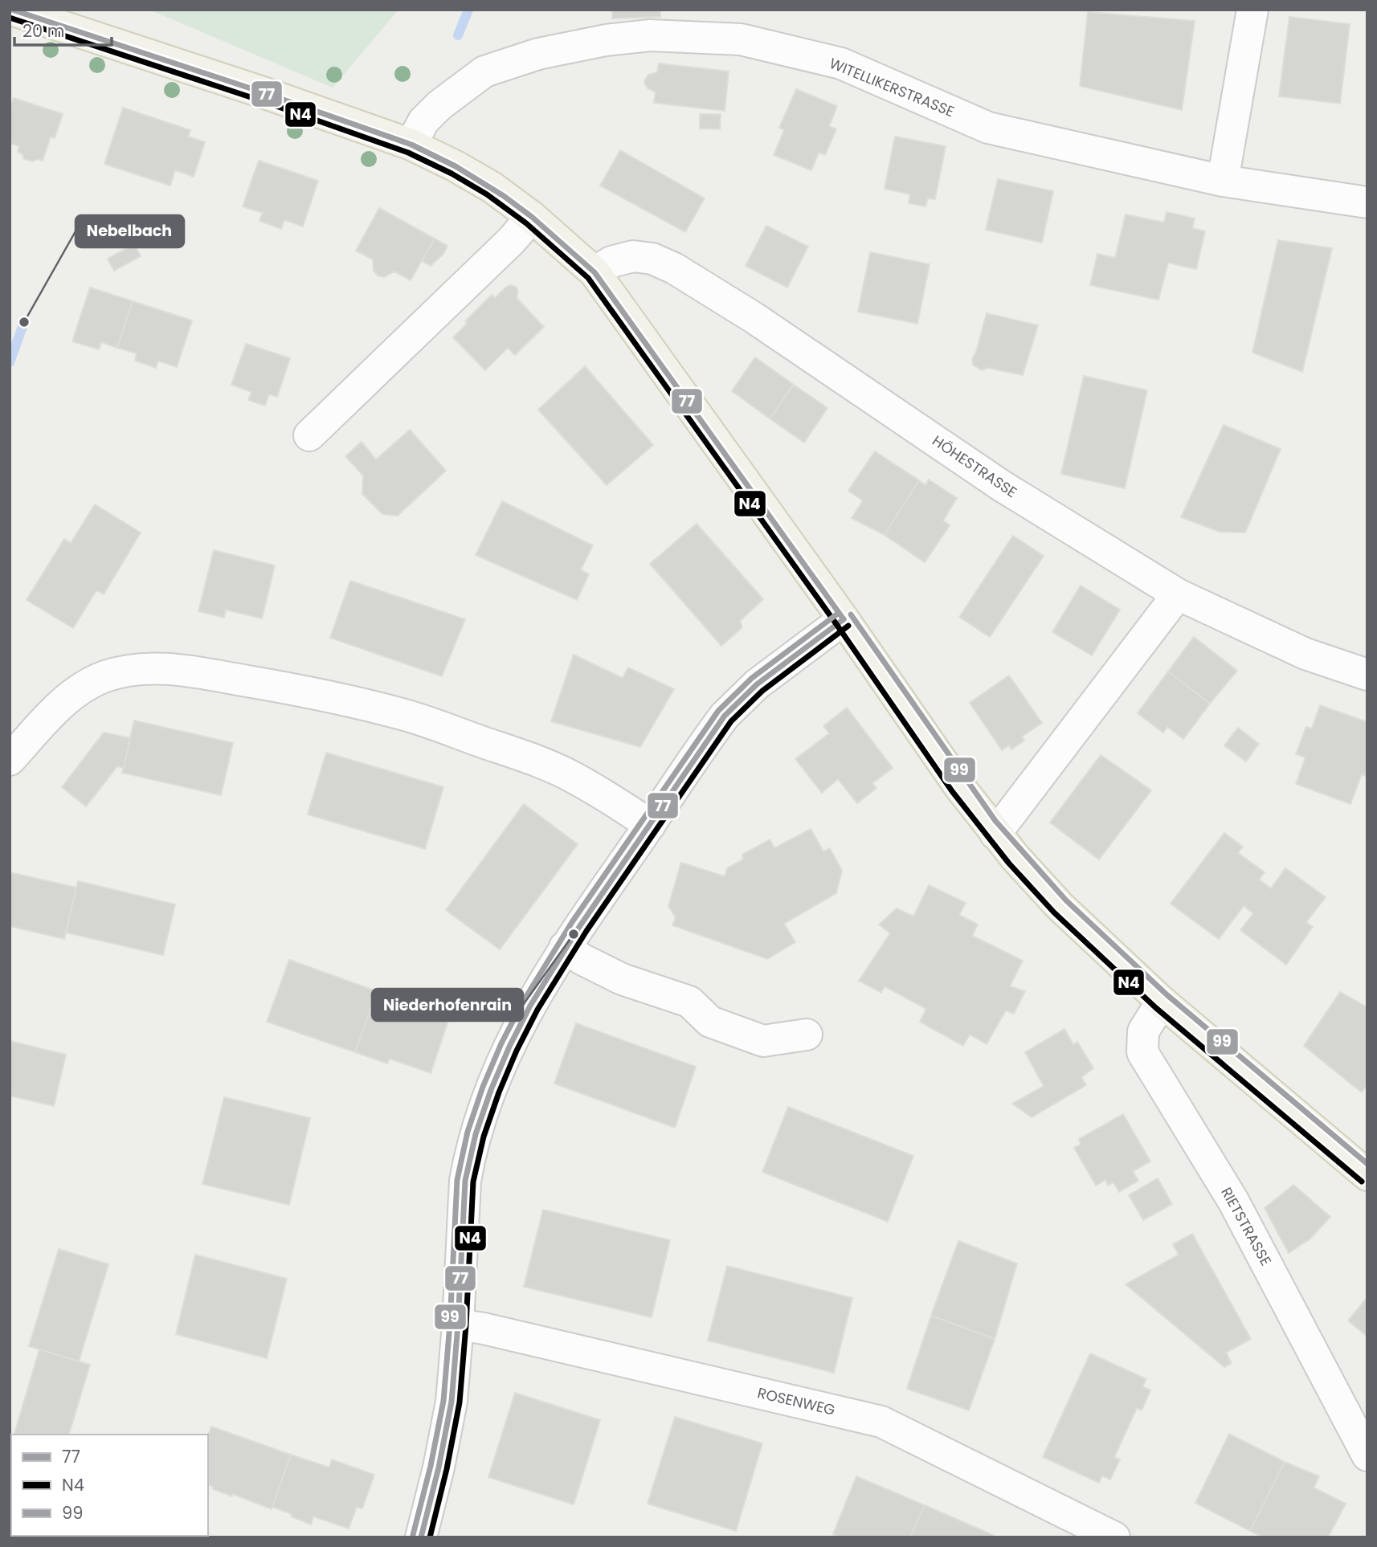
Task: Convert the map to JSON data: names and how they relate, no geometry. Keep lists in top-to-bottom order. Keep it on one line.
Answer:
{"streets":{"street":["WITELLIKERSTRASSE","HÖHESTRASSE","RIETSTRASSE","ROSENWEG"]},"places":["Nebelbach","Niederhofenrain"],"lines":["transit line 77","transit line N4","transit line 99"],"legend":["77","N4","99"],"scale_bar":"20 m"}
